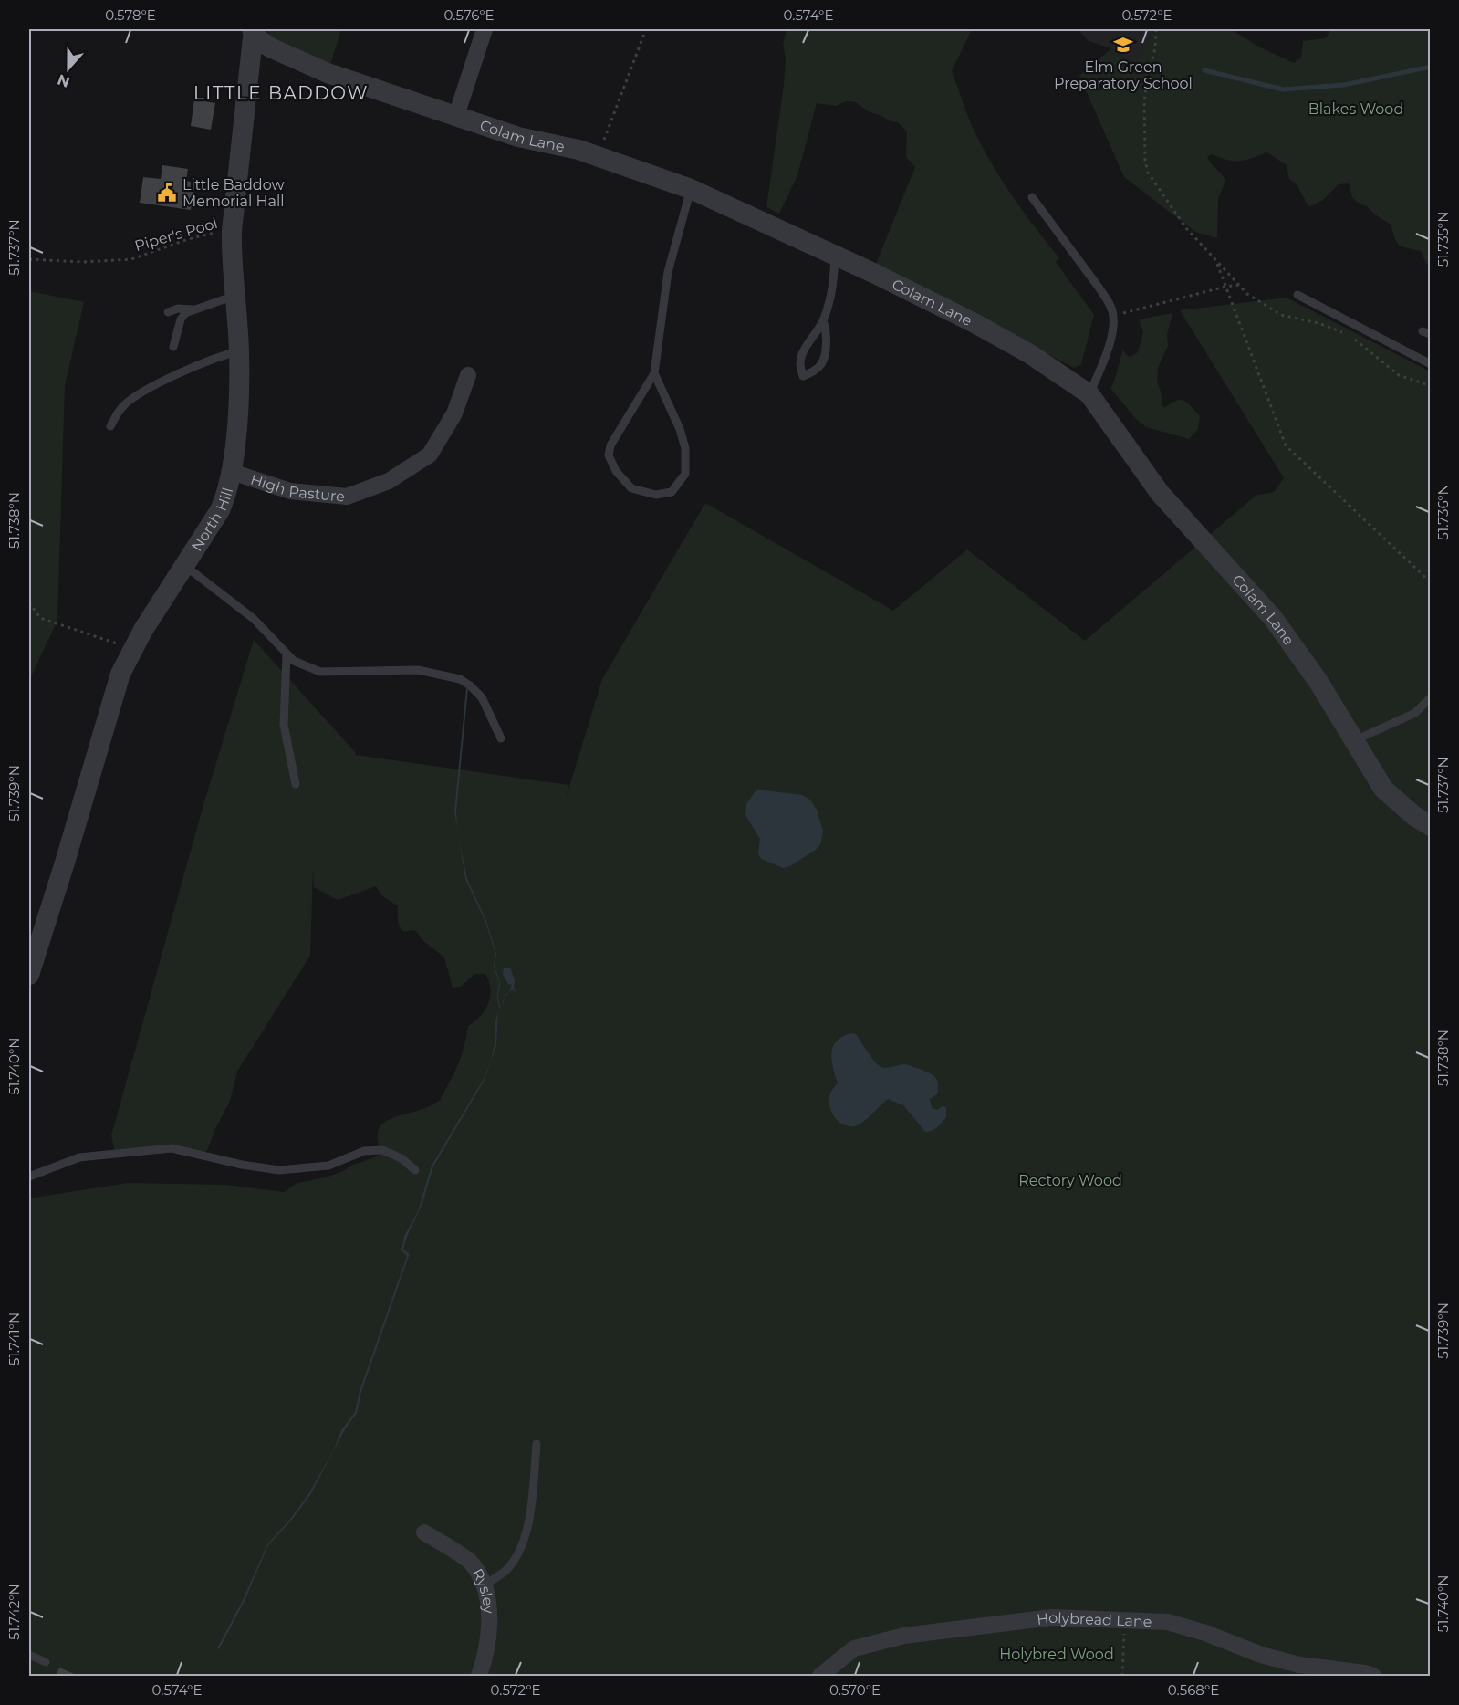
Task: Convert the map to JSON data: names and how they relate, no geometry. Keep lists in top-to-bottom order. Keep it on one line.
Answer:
{"streets":{"street":["Colam Lane","High Pasture","North Hill","Rysley","Holybread Lane"],"path":["Piper's Pool"]},"crossings":[["Colam Lane","North Hill"],["Piper's Pool","North Hill"],["High Pasture","North Hill"]],"districts":["LITTLE BADDOW"],"parks":["Blakes Wood","Rectory Wood","Holybred Wood"],"places":{"school or university":["Elm Green Preparatory School"],"public building":["Little Baddow Memorial Hall"]},"north":"bottom","coordinates":["0.578°E","0.576°E","0.574°E","0.572°E","51.735°N","51.737°N","51.736°N","51.738°N","51.739°N","51.740°N","51.741°N","51.742°N","0.570°E","0.568°E"]}
